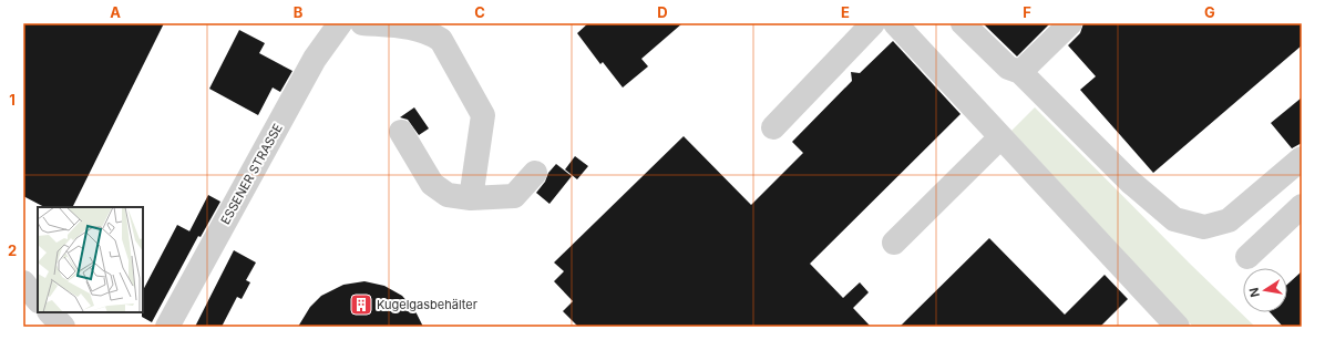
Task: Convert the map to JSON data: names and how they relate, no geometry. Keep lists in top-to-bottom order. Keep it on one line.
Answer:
{"streets":{"street":["ESSENER STRASSE"]},"places":{"building":["Kugelgasbehälter"]},"north":"left","grid":{"columns":["A","B","C","D","E","F","G"],"rows":["1","2"]}}
